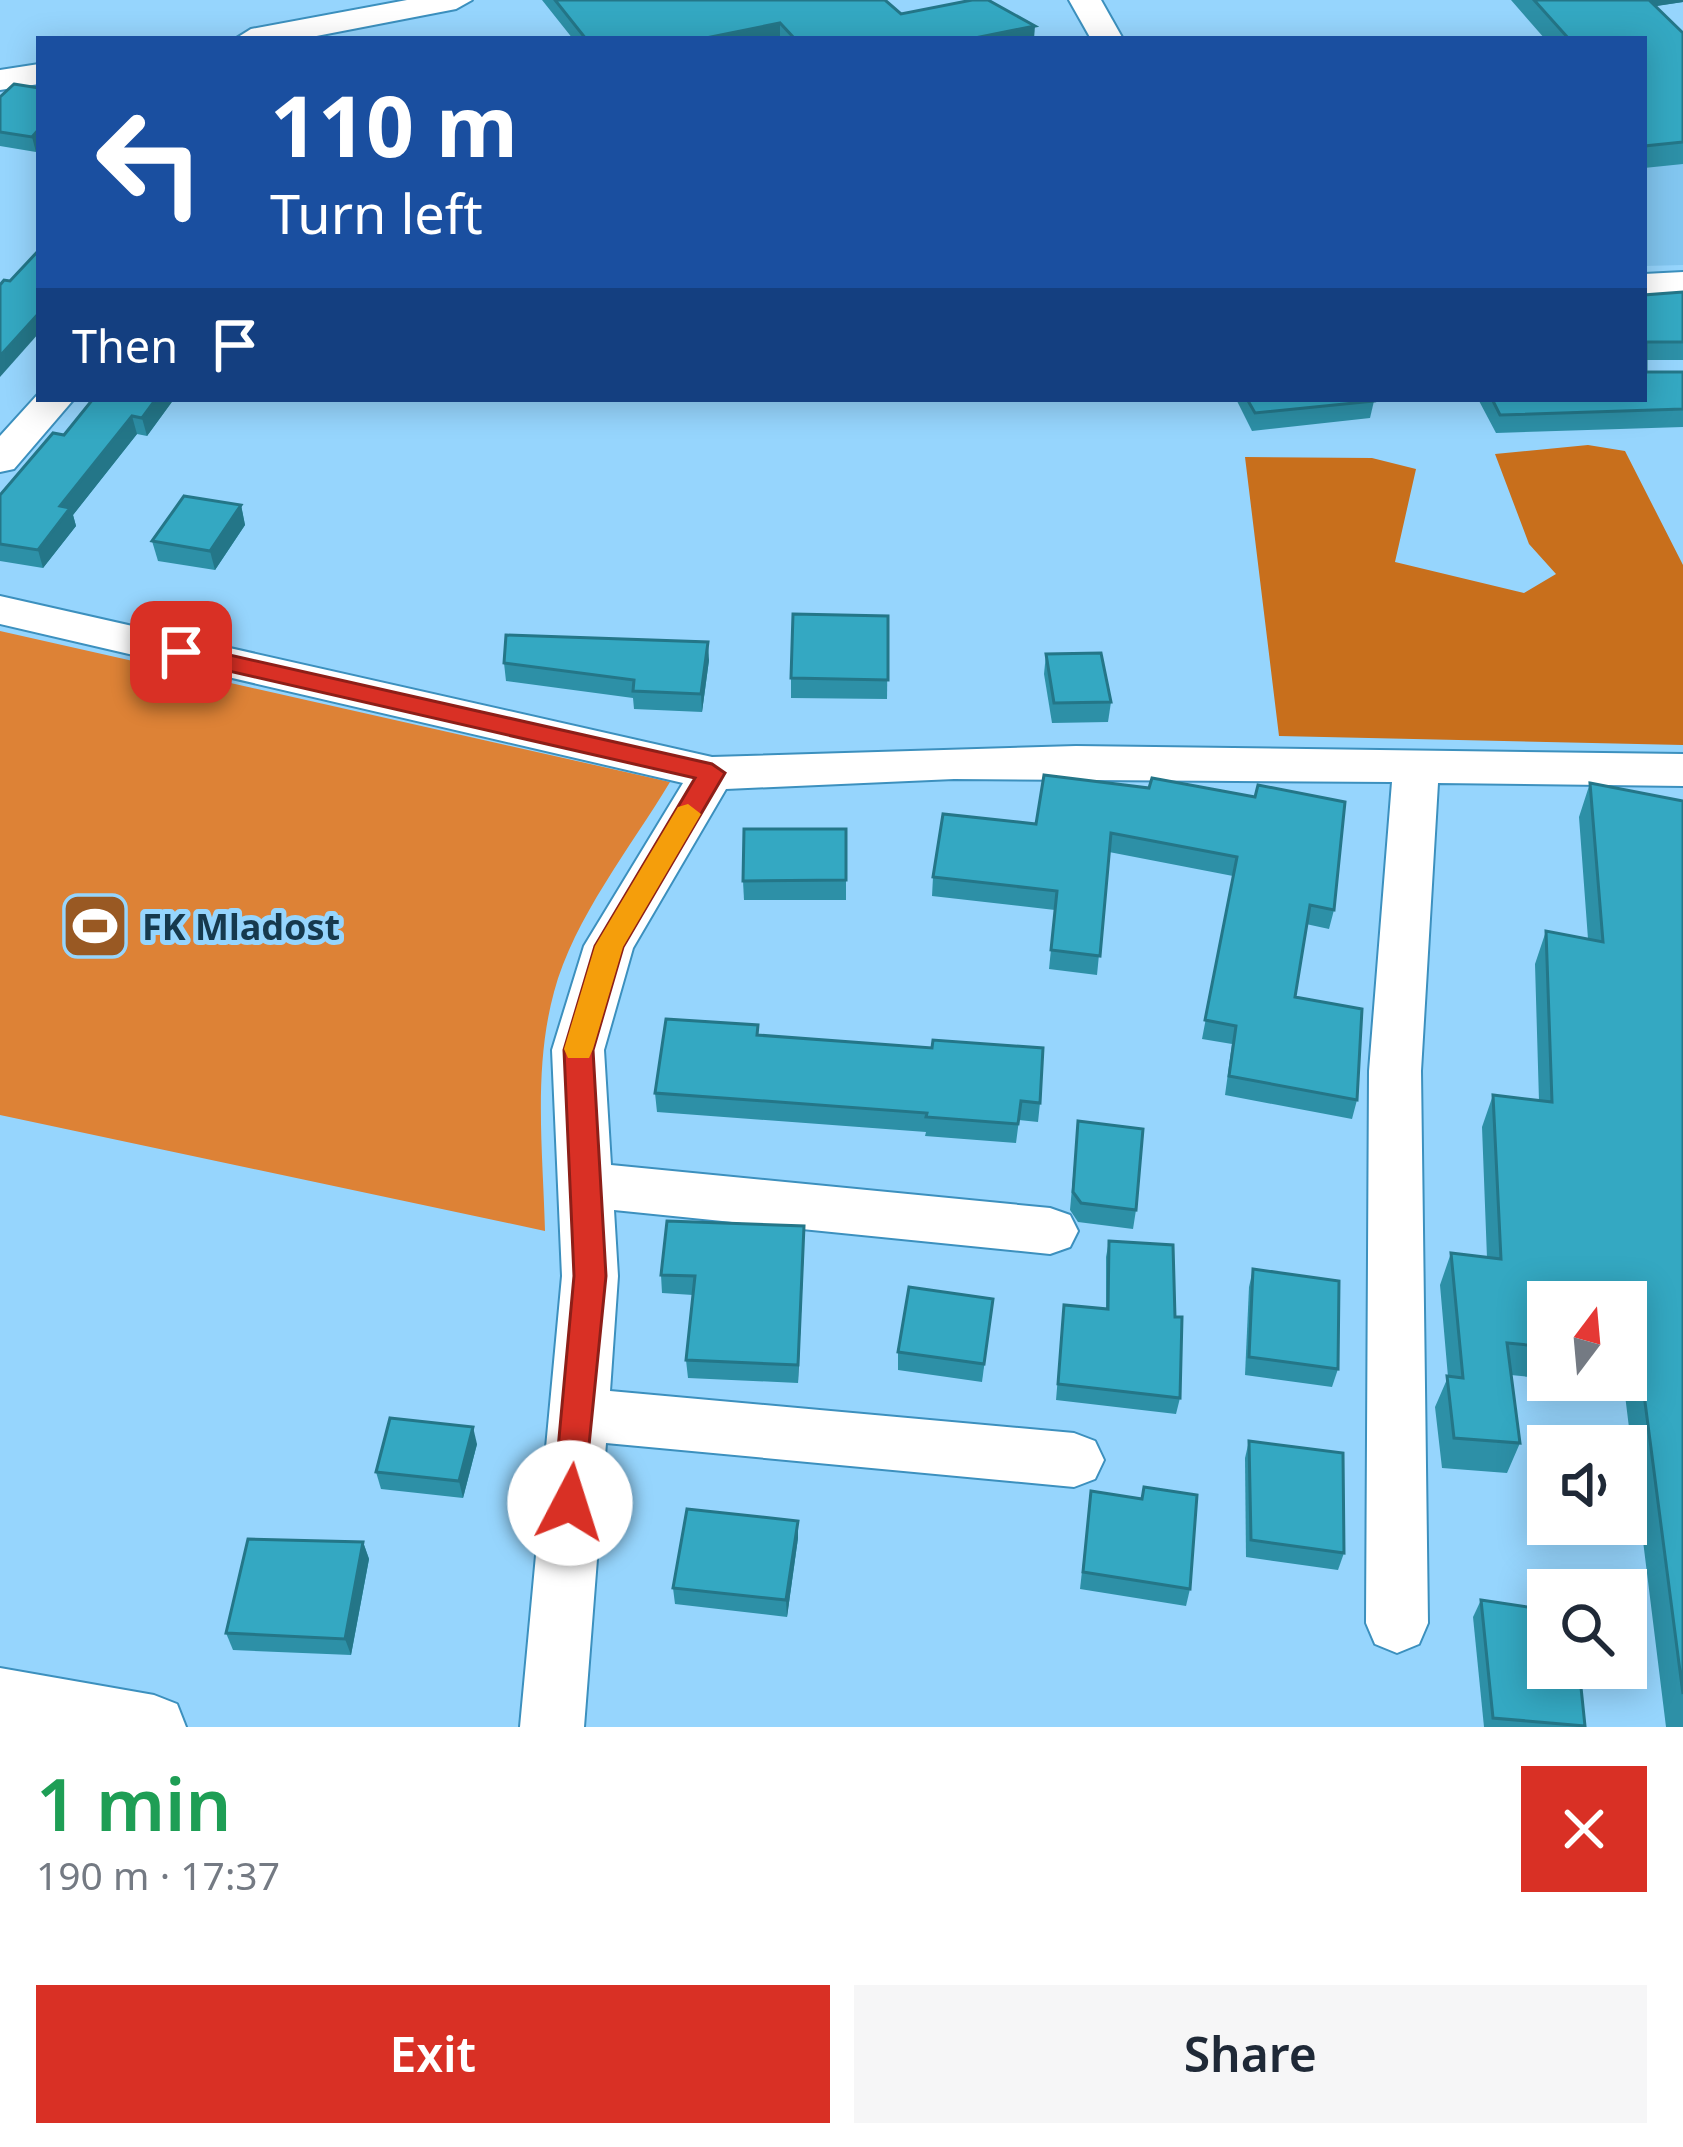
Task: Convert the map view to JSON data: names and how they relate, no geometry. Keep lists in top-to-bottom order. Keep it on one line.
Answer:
{"places":{"sports":["FK Mladost"]},"north":"top","page":{"turn":["110 m","Turn left"],"then":"Then","heading":["1 min","190 m · 17:37"],"buttons":["Exit","Share"]}}
